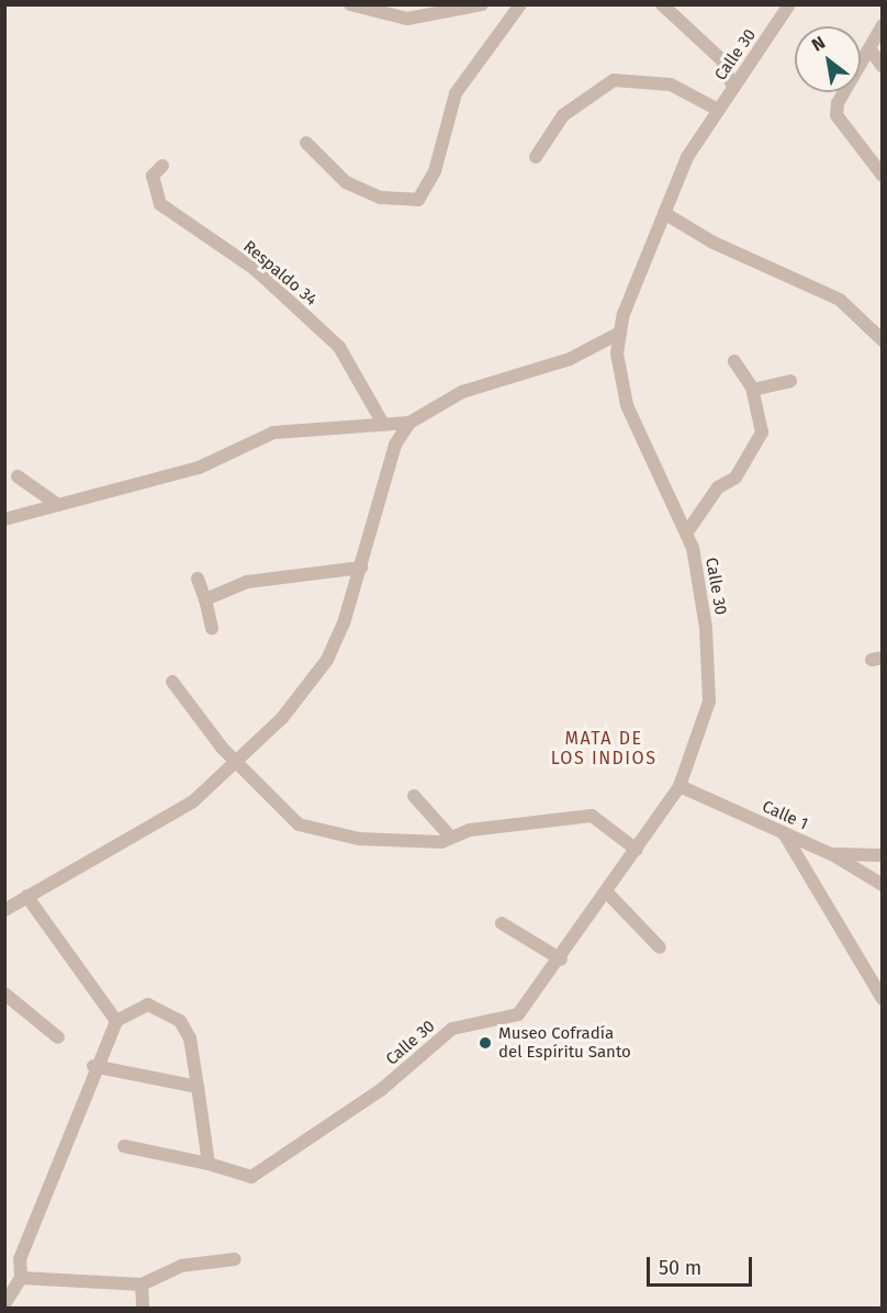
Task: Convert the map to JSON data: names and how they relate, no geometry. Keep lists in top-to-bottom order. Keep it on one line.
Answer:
{"streets":{"street":["Calle 30","Respaldo 34","Calle 1"]},"crossings":[["Calle 30","Calle 1"]],"districts":["MATA DE LOS INDIOS"],"places":["Museo Cofradía del Espíritu Santo"],"scale_bar":"50 m","north":"top left"}
